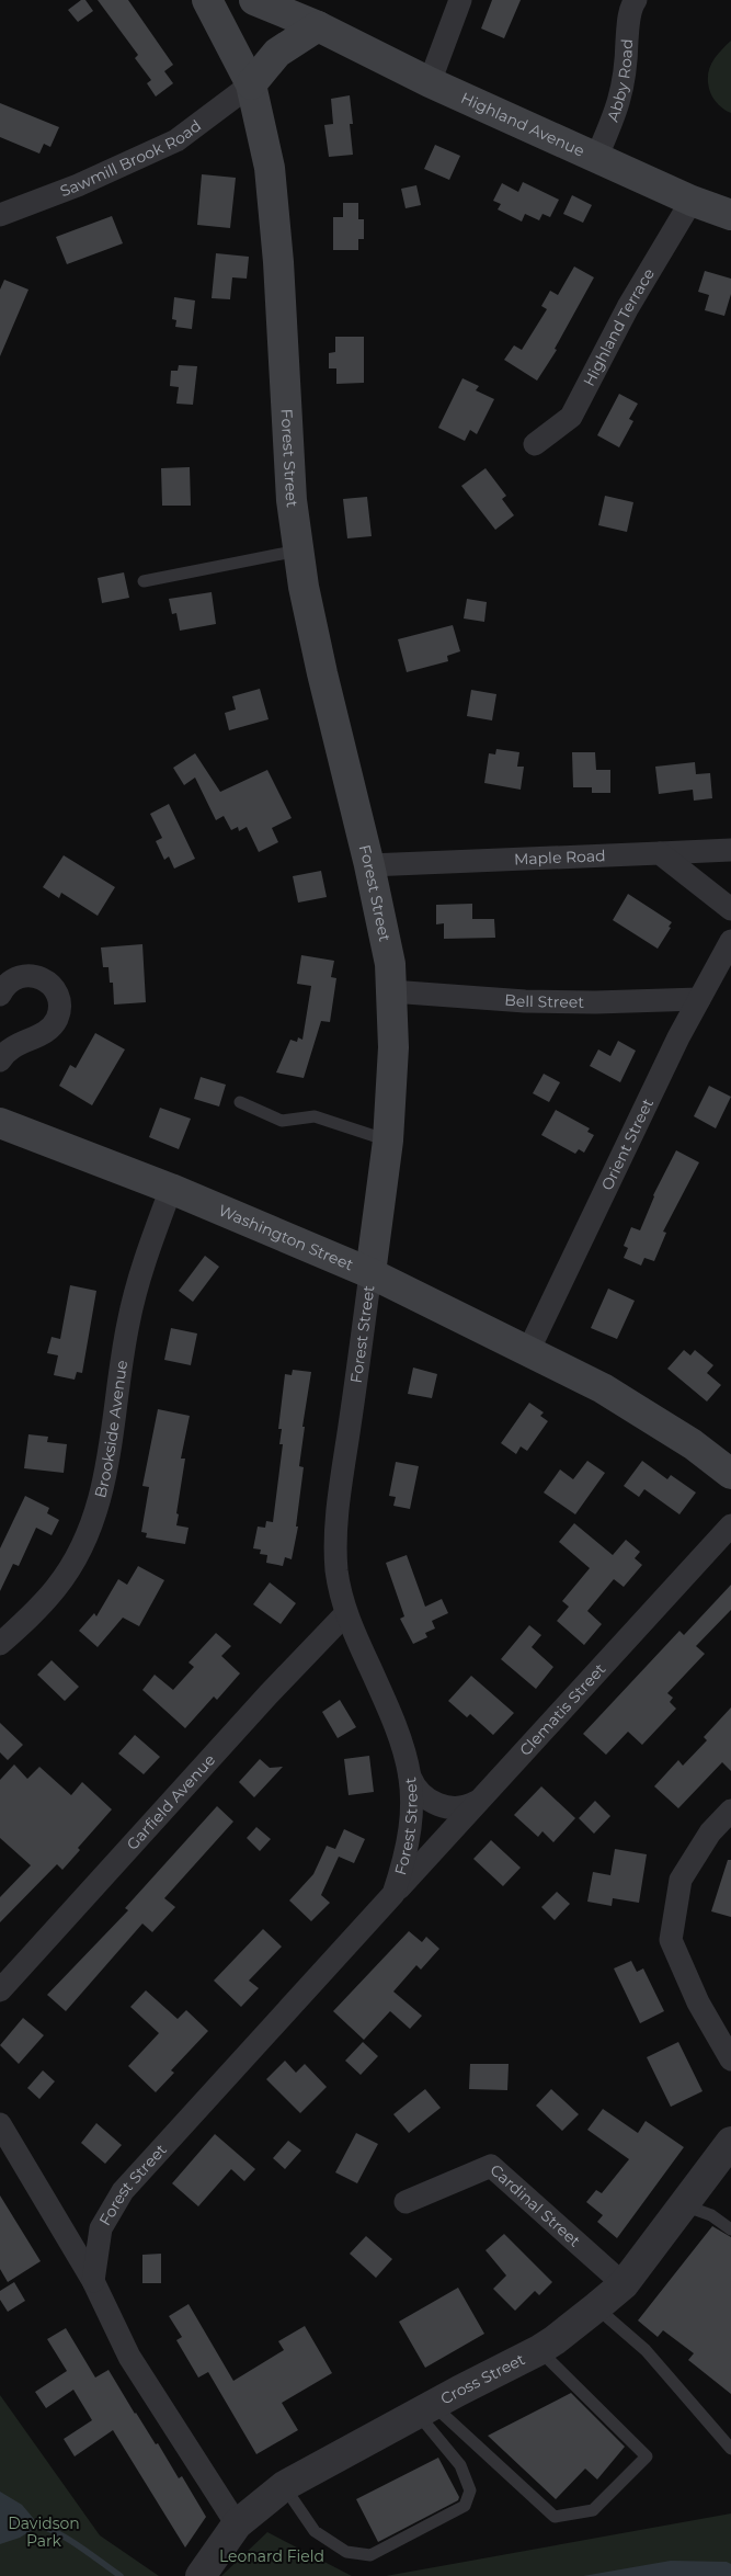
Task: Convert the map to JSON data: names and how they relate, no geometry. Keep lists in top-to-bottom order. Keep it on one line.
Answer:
{"streets":{"main road":["Highland Avenue","Forest Street","Washington Street"],"street":["Abby Road","Sawmill Brook Road","Highland Terrace","Maple Road","Bell Street","Orient Street","Brookside Avenue","Clematis Street","Garfield Avenue","Cardinal Street","Cross Street"]},"crossings":[["Abby Road","Highland Avenue"],["Highland Avenue","Highland Terrace"],["Sawmill Brook Road","Forest Street"],["Forest Street","Maple Road"],["Forest Street","Bell Street"],["Forest Street","Washington Street"],["Forest Street","Clematis Street"],["Forest Street","Garfield Avenue"],["Bell Street","Orient Street"],["Orient Street","Washington Street"],["Washington Street","Brookside Avenue"],["Cardinal Street","Cross Street"]],"parks":["Davidson Park","Leonard Field"]}
